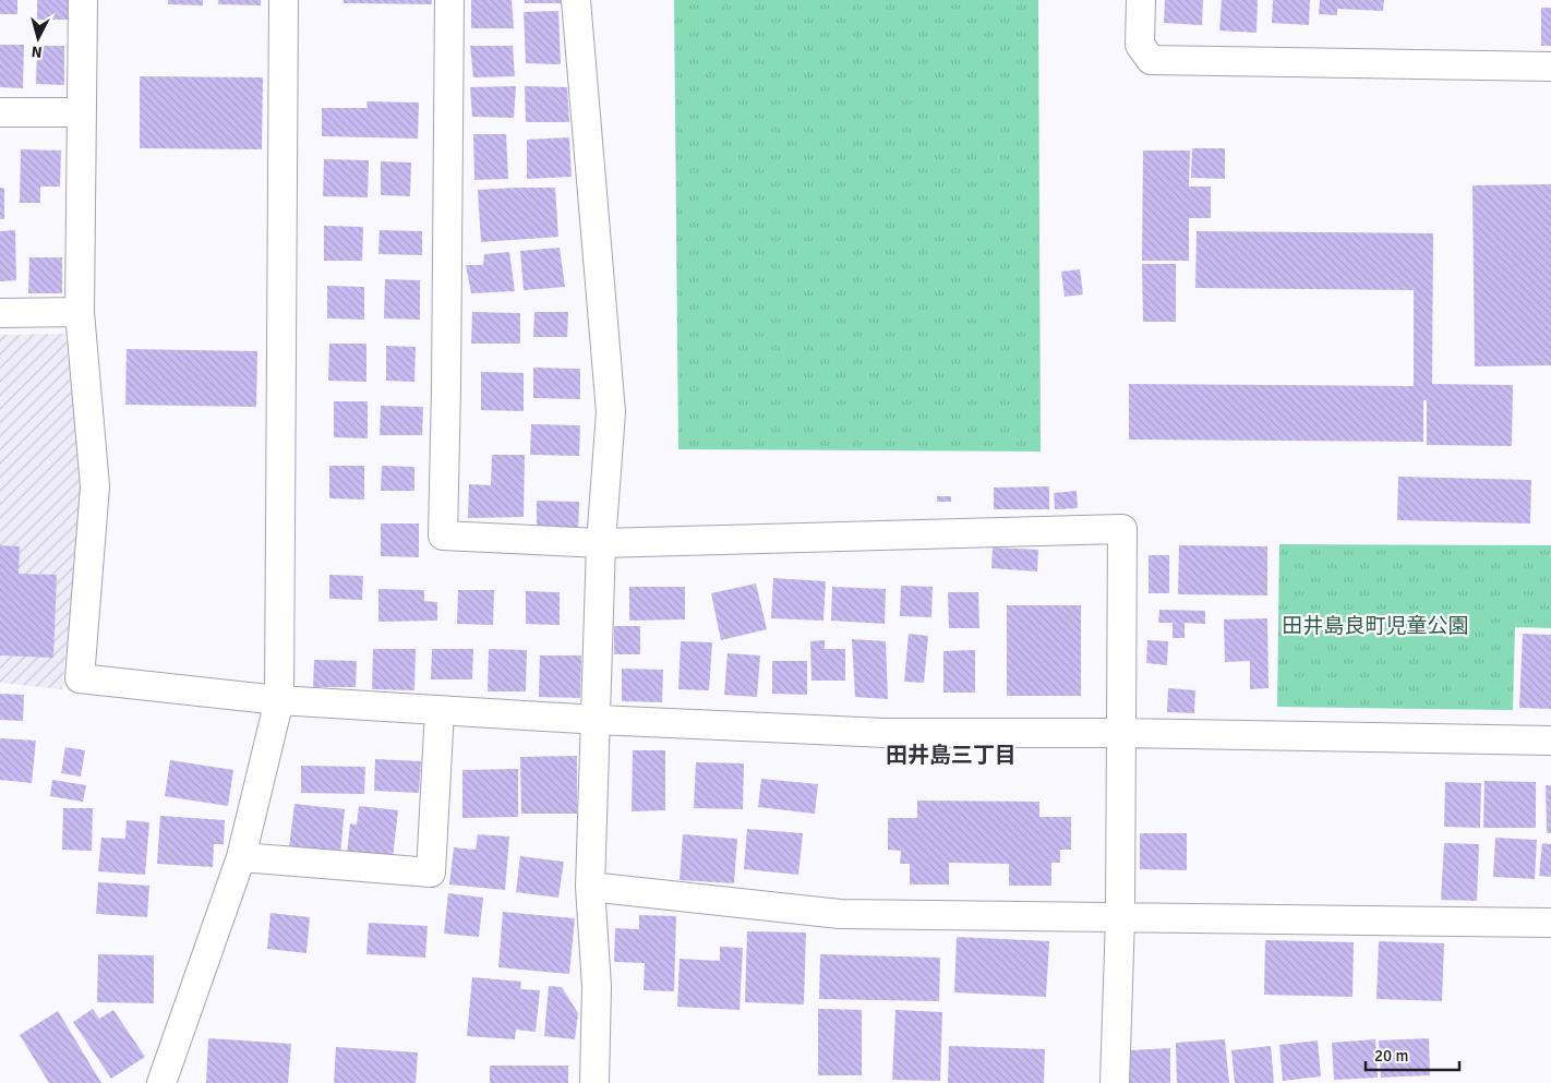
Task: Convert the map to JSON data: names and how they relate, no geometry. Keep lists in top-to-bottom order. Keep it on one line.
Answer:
{"districts":["田井島三丁目"],"parks":["田井島良町児童公園"],"scale_bar":"20 m","north":"bottom"}
